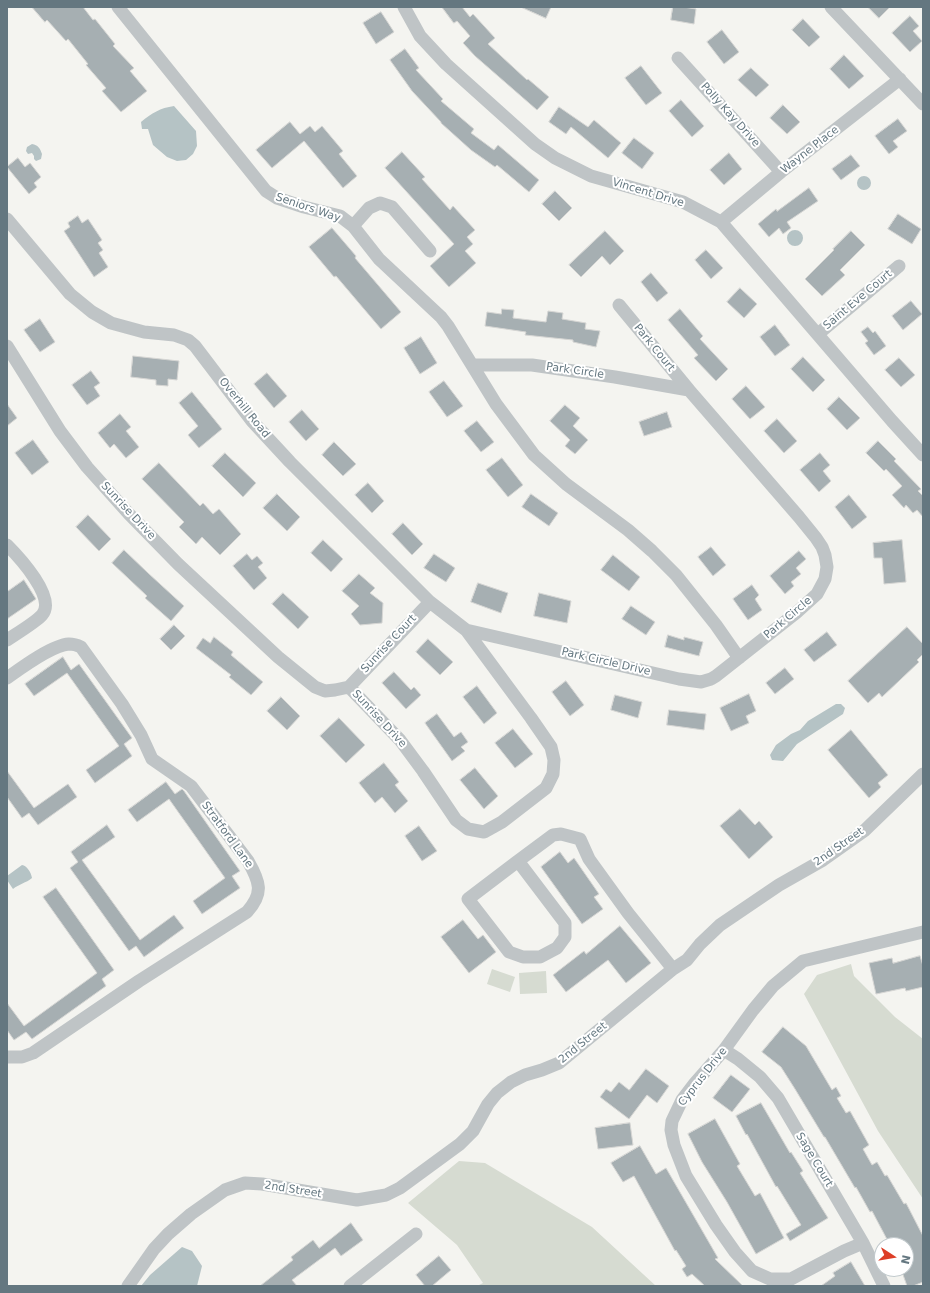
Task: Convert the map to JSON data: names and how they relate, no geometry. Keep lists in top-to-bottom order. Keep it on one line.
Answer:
{"streets":{"street":["Polly Kay Drive","Wayne Place","Vincent Drive","Seniors Way","Saint Eve Court","Park Court","Park Circle","Overhill Road","Sunrise Drive","Sunrise Court","Park Circle Drive","Stratford Lane","2nd Street","Cyprus Drive","Sage Court"]},"crossings":[["Polly Kay Drive","Wayne Place"],["Wayne Place","Vincent Drive"],["Vincent Drive","Saint Eve Court"],["Seniors Way","Park Circle"],["Park Court","Park Circle"],["Park Circle","Park Circle Drive"],["Overhill Road","Sunrise Drive"],["Overhill Road","Sunrise Court"],["Overhill Road","Park Circle Drive"],["Sunrise Drive","Sunrise Court"],["Sunrise Drive","Park Circle Drive"],["Cyprus Drive","Sage Court"]],"north":"right"}
